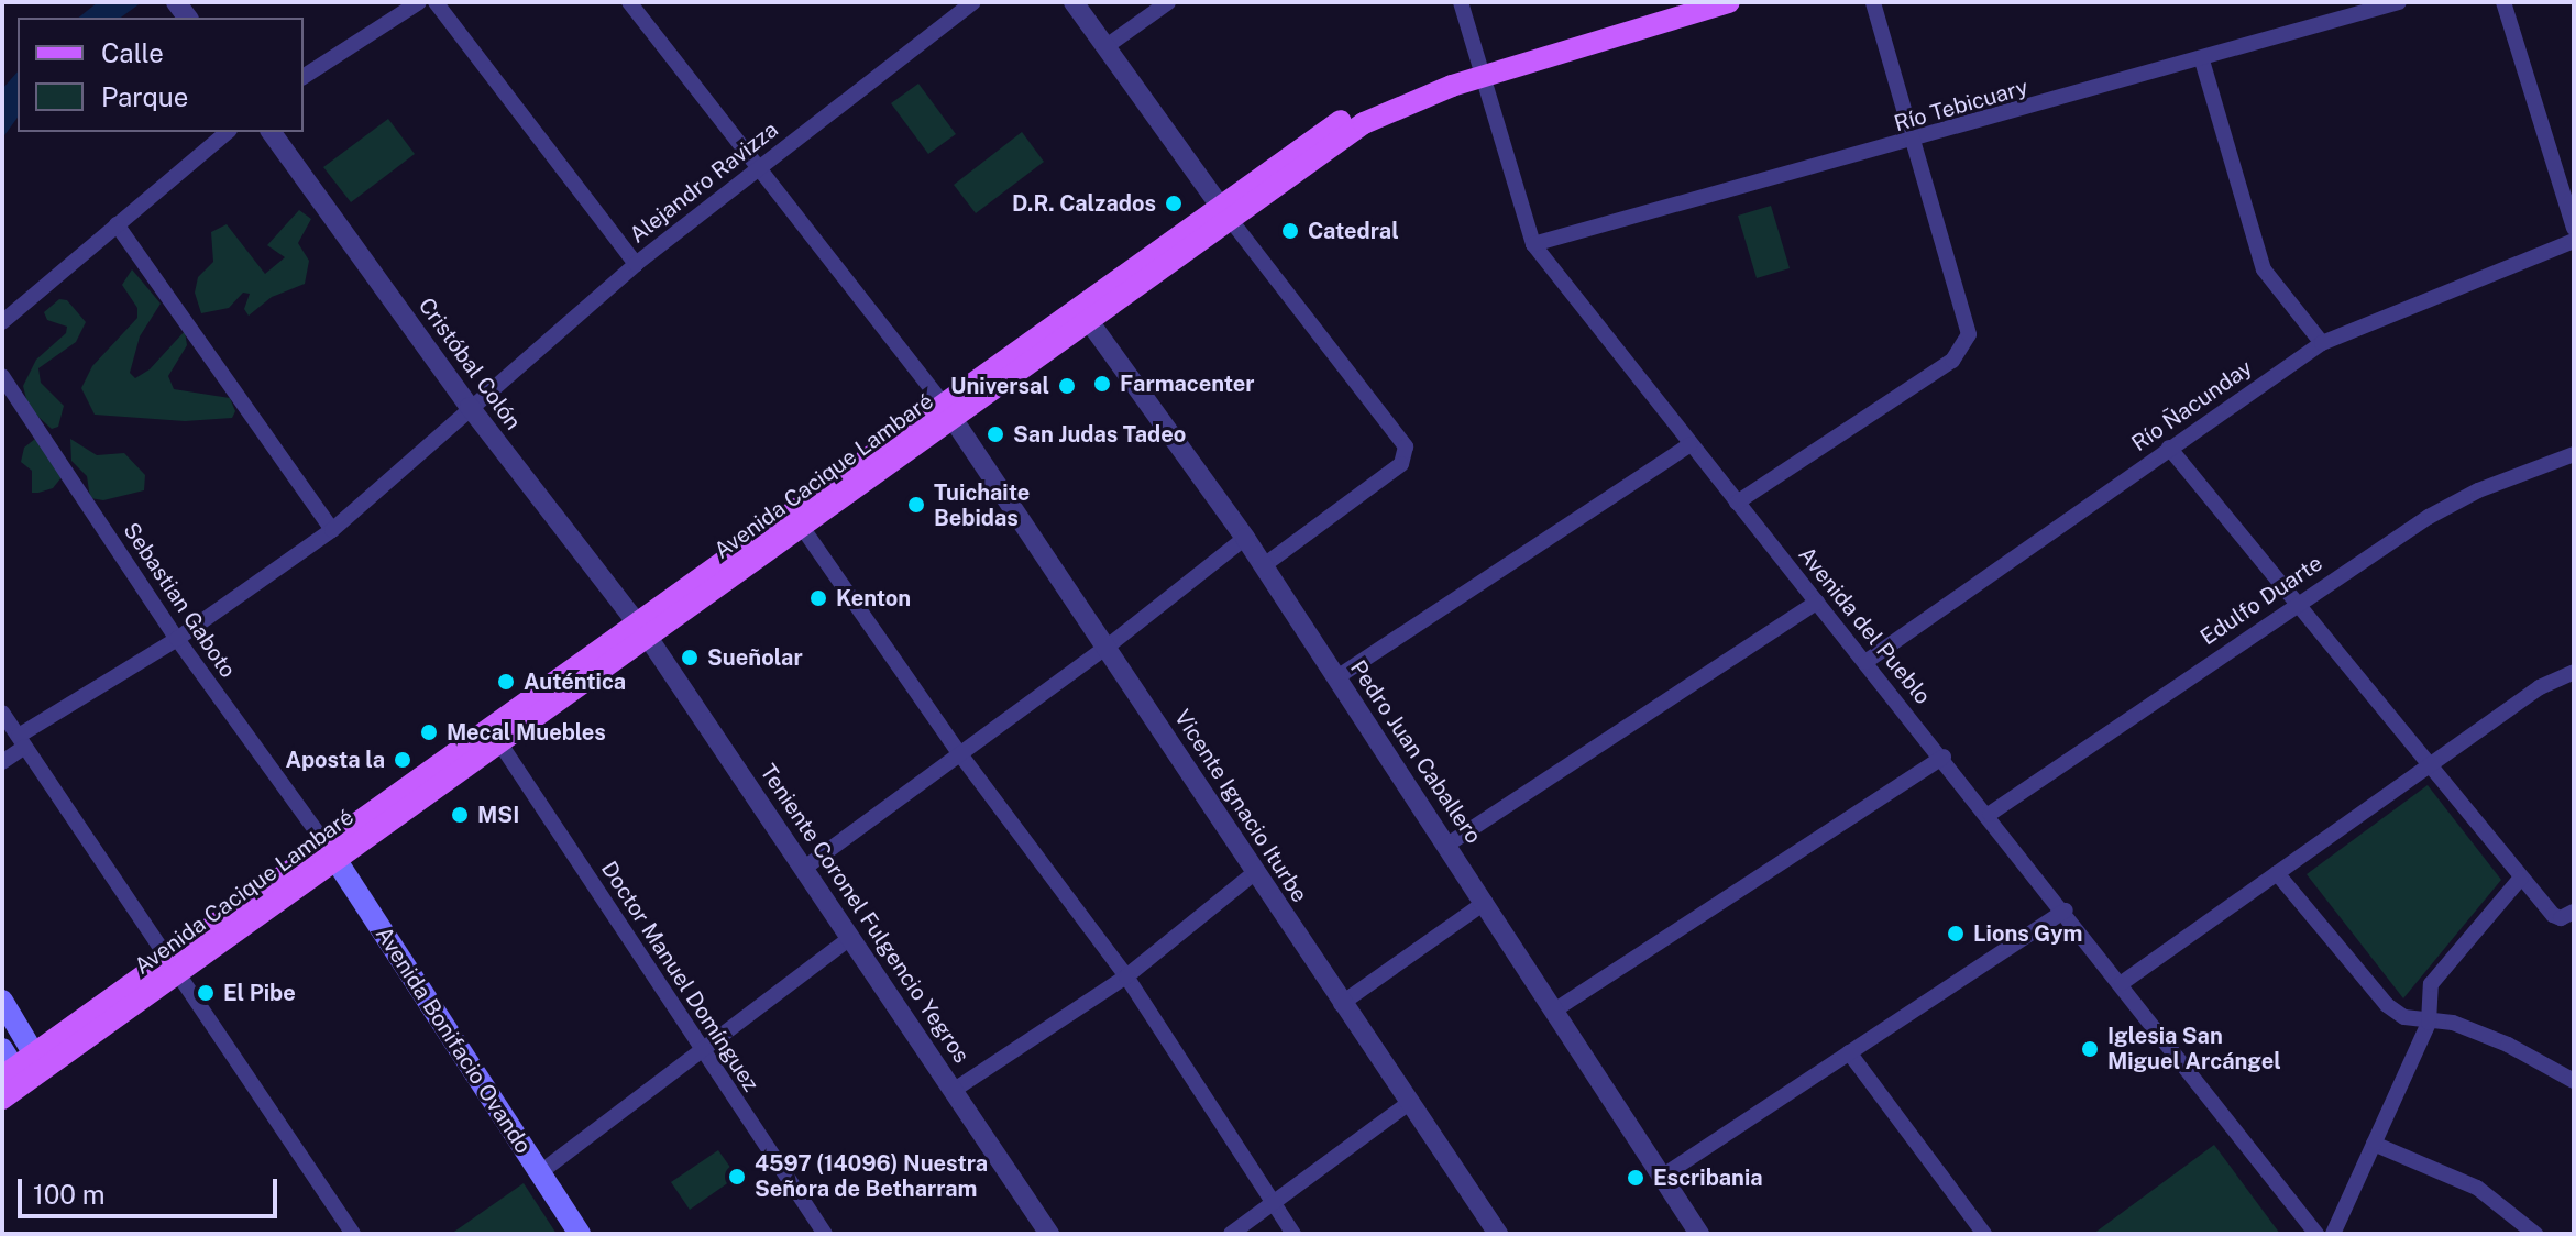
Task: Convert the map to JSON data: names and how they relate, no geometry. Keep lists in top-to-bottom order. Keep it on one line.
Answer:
{"streets":{"main road":["Avenida Cacique Lambaré","Avenida Bonifacio Ovando"],"street":["Río Tebicuary","Alejandro Ravizza","Cristóbal Colón","Río Ñacunday","Sebastian Gaboto","Edulfo Duarte","Avenida del Pueblo","Pedro Juan Caballero","Vicente Ignacio Iturbe","Teniente Coronel Fulgencio Yegros","Doctor Manuel Domínguez"]},"crossings":[["Río Tebicuary","Avenida del Pueblo"],["Alejandro Ravizza","Cristóbal Colón"],["Alejandro Ravizza","Sebastian Gaboto"],["Cristóbal Colón","Avenida Cacique Lambaré"],["Cristóbal Colón","Teniente Coronel Fulgencio Yegros"],["Río Ñacunday","Avenida del Pueblo"],["Avenida Cacique Lambaré","Sebastian Gaboto"],["Avenida Cacique Lambaré","Avenida del Pueblo"],["Avenida Cacique Lambaré","Pedro Juan Caballero"],["Avenida Cacique Lambaré","Vicente Ignacio Iturbe"],["Avenida Cacique Lambaré","Teniente Coronel Fulgencio Yegros"],["Avenida Cacique Lambaré","Doctor Manuel Domínguez"],["Avenida Cacique Lambaré","Avenida Bonifacio Ovando"],["Sebastian Gaboto","Avenida Bonifacio Ovando"],["Edulfo Duarte","Avenida del Pueblo"]],"places":["D.R. Calzados","Catedral","Farmacenter","Universal","San Judas Tadeo","Tuichaite Bebidas","Kenton","Sueñolar","Auténtica","Mecal Muebles","Aposta la","MSI","Lions Gym","El Pibe","Iglesia San Miguel Arcángel","4597 (14096) Nuestra Señora de Betharram","Escribania"],"legend":["Calle","Parque"],"scale_bar":"100 m"}
